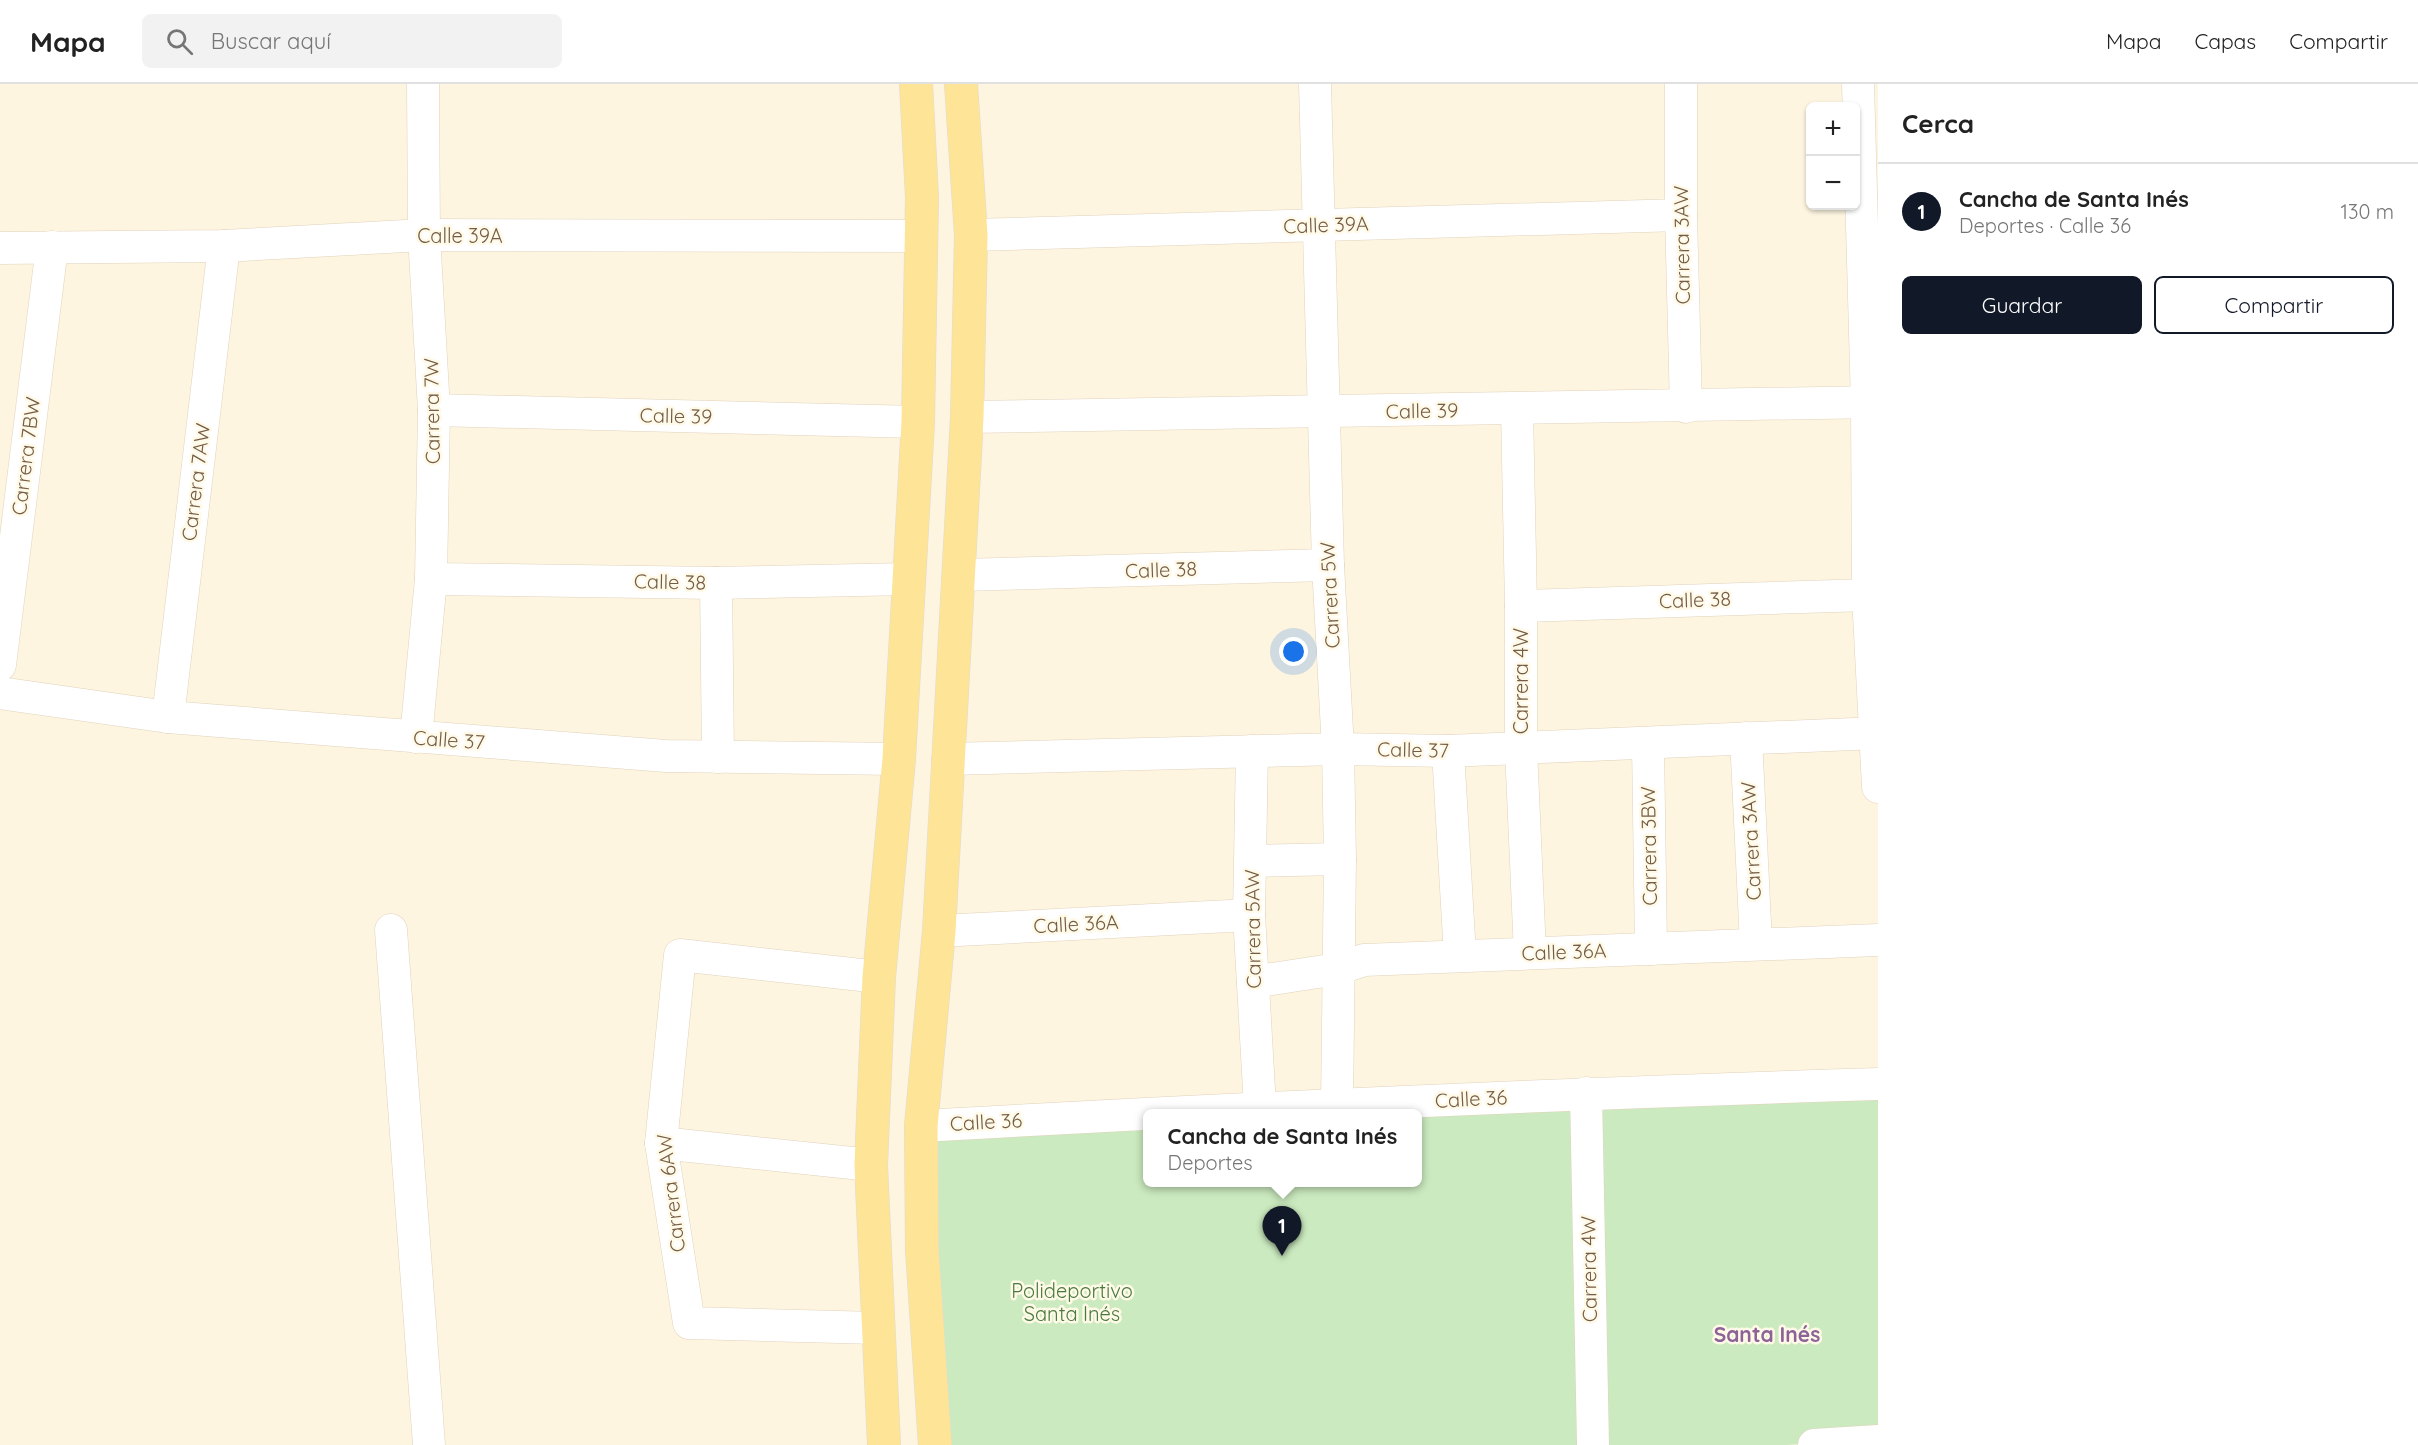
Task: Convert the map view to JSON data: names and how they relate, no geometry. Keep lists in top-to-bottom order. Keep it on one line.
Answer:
{"streets":{"street":["Calle 39A","Carrera 3AW","Carrera 7W","Calle 39","Carrera 7BW","Carrera 7AW","Calle 38","Carrera 5W","Carrera 4W","Calle 37","Carrera 3BW","Calle 36A","Carrera 5AW","Calle 36","Carrera 6AW"]},"crossings":[["Calle 39A","Carrera 3AW"],["Calle 39A","Carrera 7W"],["Calle 39A","Carrera 7BW"],["Calle 39A","Carrera 7AW"],["Calle 39A","Carrera 5W"],["Carrera 3AW","Calle 39"],["Carrera 3AW","Calle 37"],["Carrera 3AW","Calle 36A"],["Carrera 7W","Calle 39"],["Carrera 7W","Calle 38"],["Carrera 7W","Calle 37"],["Calle 39","Carrera 5W"],["Calle 39","Carrera 4W"],["Carrera 7AW","Calle 37"],["Calle 38","Carrera 5W"],["Calle 38","Carrera 4W"],["Carrera 5W","Calle 37"],["Carrera 5W","Calle 36A"],["Carrera 5W","Calle 36"],["Carrera 4W","Calle 37"],["Carrera 4W","Calle 36A"],["Carrera 4W","Calle 36"],["Calle 37","Carrera 3BW"],["Calle 37","Carrera 5AW"],["Carrera 3BW","Calle 36A"],["Calle 36A","Carrera 5AW"],["Carrera 5AW","Calle 36"]],"districts":["Santa Inés"],"parks":["Polideportivo Santa Inés"],"page":{"header":"Mapa","search":"Buscar aquí","nav":["Mapa","Capas","Compartir"],"heading":"Cerca","map_buttons":["+","−"],"list":[{"mark":"1","name":"Cancha de Santa Inés","note":"Deportes · Calle 36","value":"130 m"}],"buttons":["Guardar","Compartir"],"popup":["Cancha de Santa Inés","Deportes"],"pins":"1"}}
